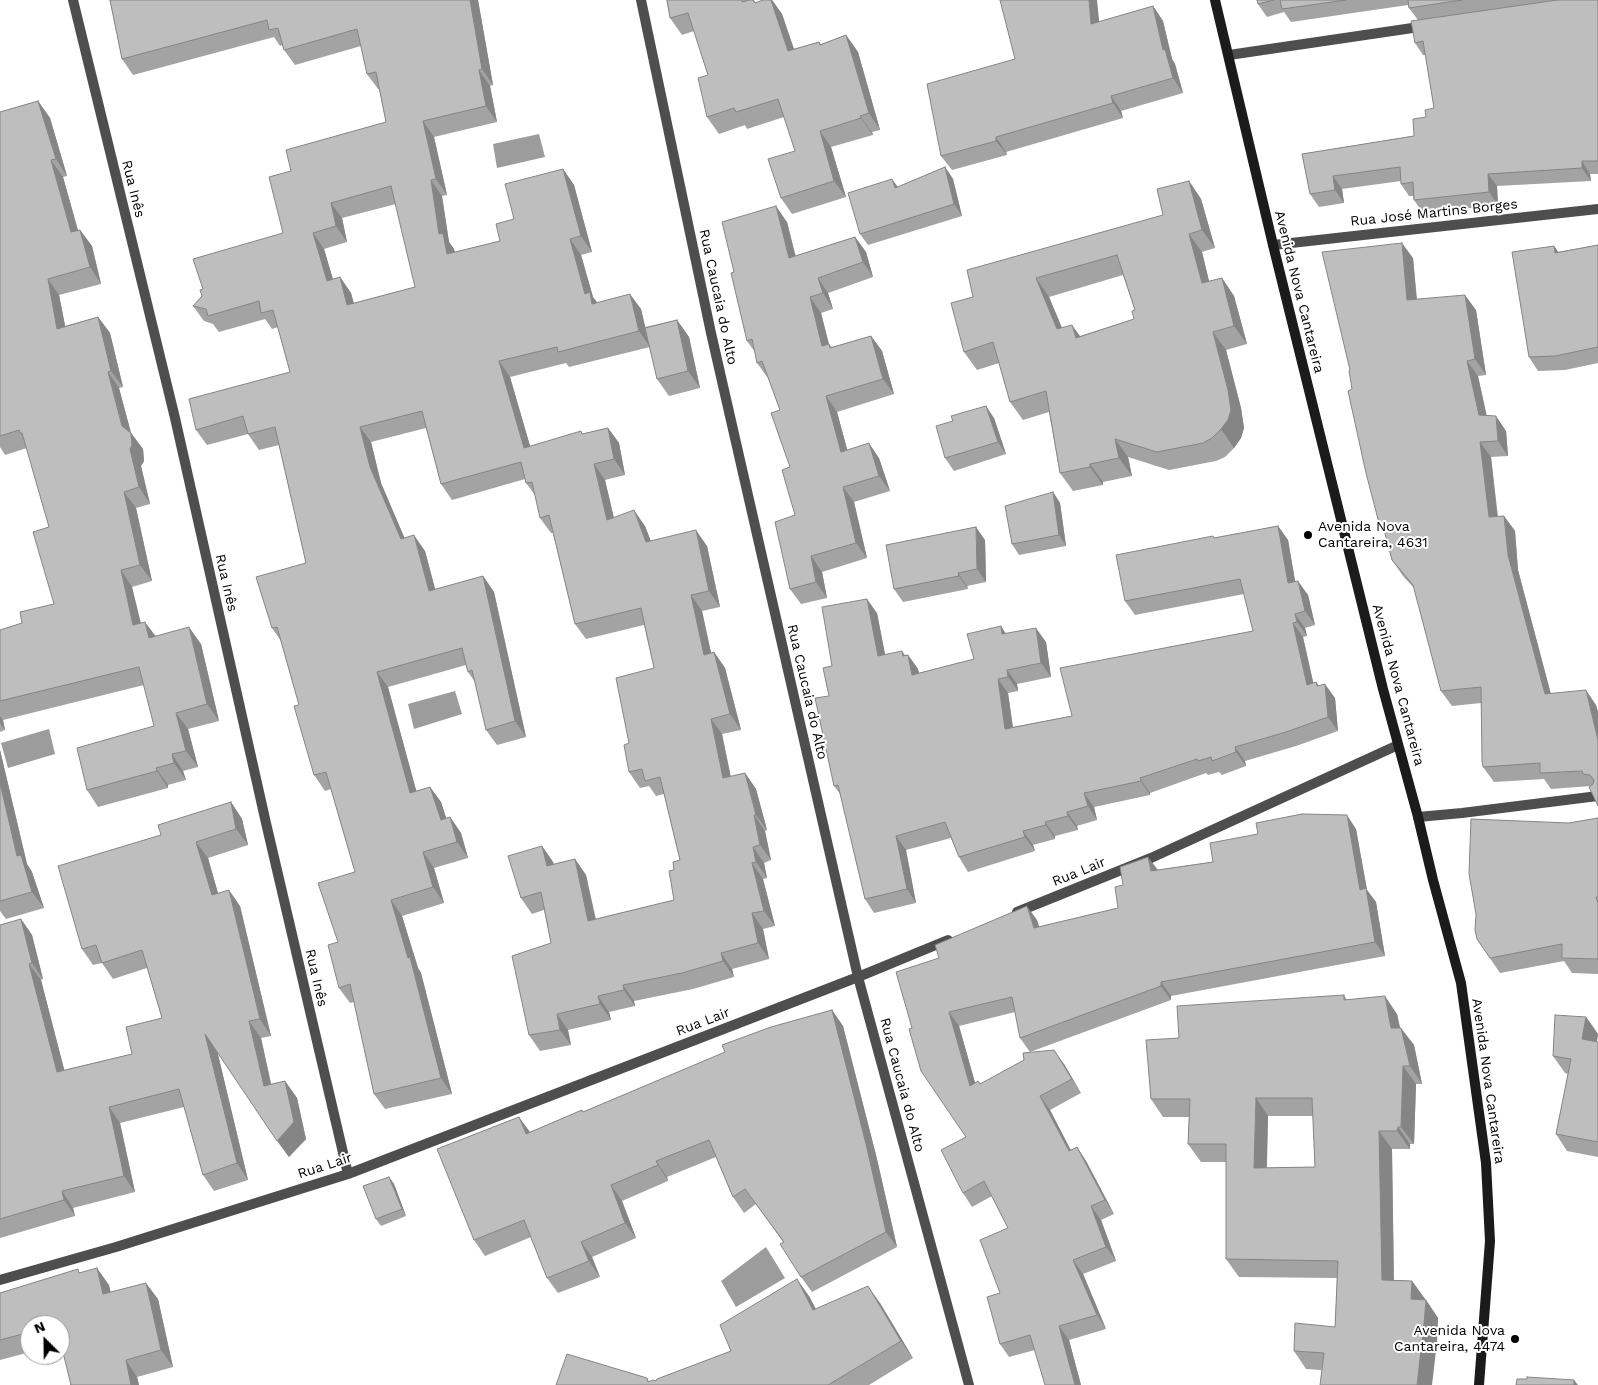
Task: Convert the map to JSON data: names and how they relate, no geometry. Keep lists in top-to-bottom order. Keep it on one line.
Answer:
{"streets":{"main road":["Avenida Nova Cantareira"],"street":["Rua Inês","Rua José Martins Borges","Rua Caucaia do Alto","Rua Lair"]},"crossings":[["Rua Inês","Rua Lair"],["Rua José Martins Borges","Avenida Nova Cantareira"],["Avenida Nova Cantareira","Rua Lair"],["Rua Caucaia do Alto","Rua Lair"]],"places":["Avenida Nova Cantareira, 4631","Avenida Nova Cantareira, 4474"],"north":"top left"}
